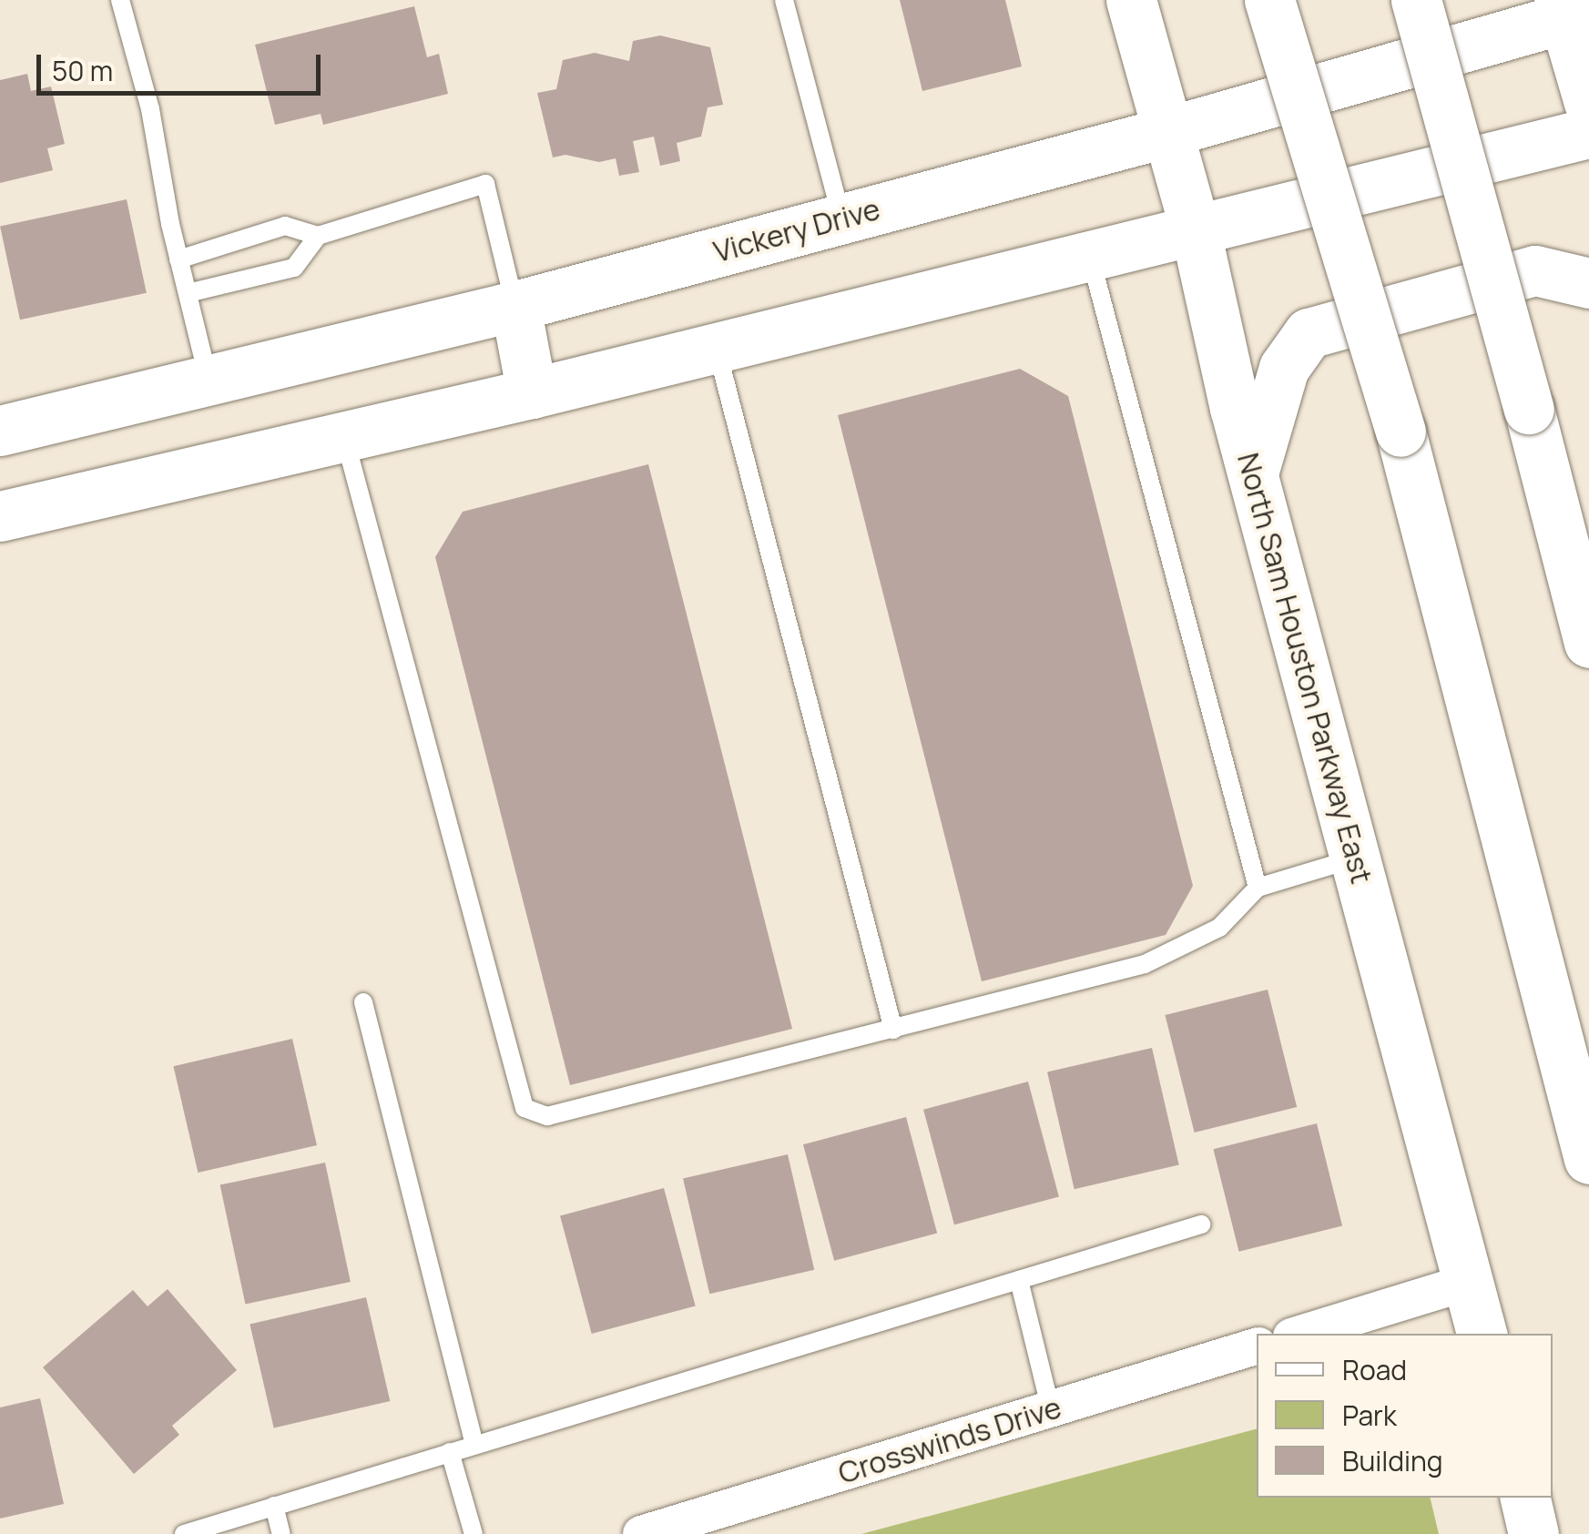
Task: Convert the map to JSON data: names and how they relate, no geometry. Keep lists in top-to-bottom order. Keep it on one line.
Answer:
{"streets":{"main road":["Vickery Drive","North Sam Houston Parkway East"],"street":["Crosswinds Drive"]},"crossings":[["Vickery Drive","North Sam Houston Parkway East"]],"legend":["Road","Park","Building"],"scale_bar":"50 m"}
